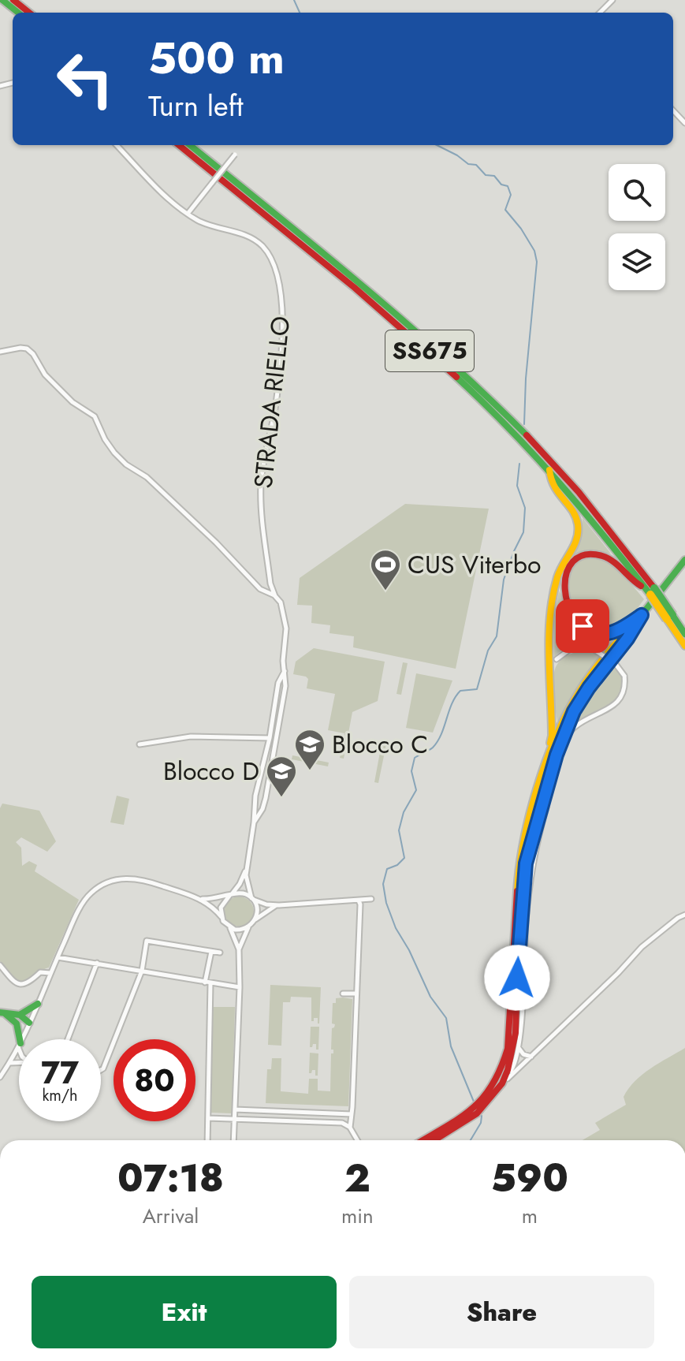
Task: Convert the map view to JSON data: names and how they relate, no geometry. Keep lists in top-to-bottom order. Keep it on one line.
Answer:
{"streets":{"main road":["SS675"],"street":["STRADA RIELLO"]},"places":{"sports":["CUS Viterbo"],"school or university":["Blocco C","Blocco D"]},"page":{"turn":["500 m","Turn left"],"speed":"77 km/h","limit":"80","eta":["07:18","Arrival","2","min","590","m"],"buttons":["Exit","Share"]}}
